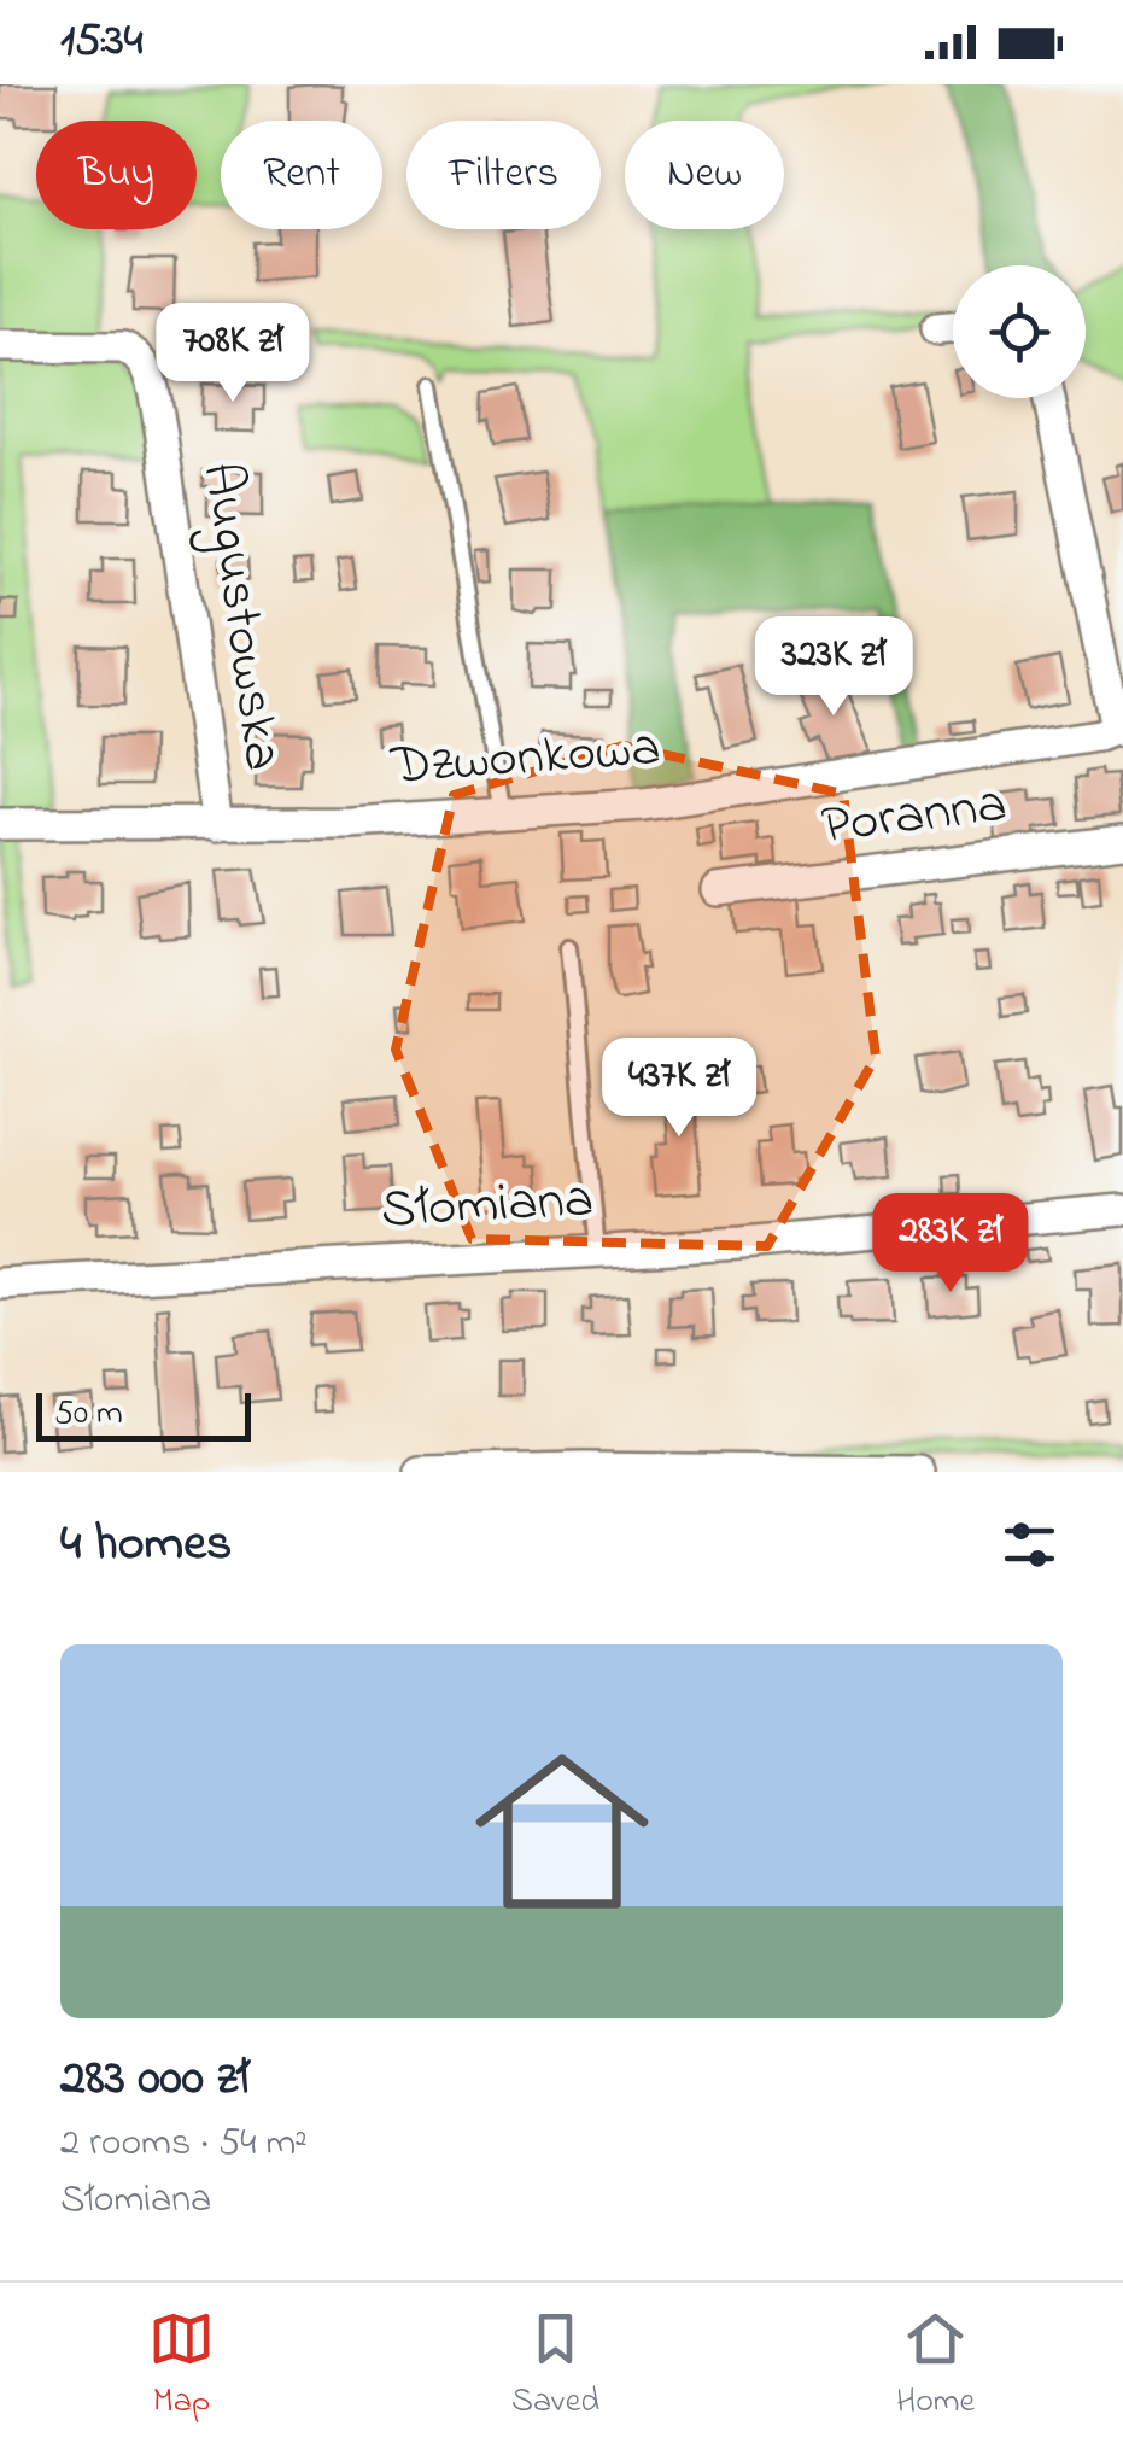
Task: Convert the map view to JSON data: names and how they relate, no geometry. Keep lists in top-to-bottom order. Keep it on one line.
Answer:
{"streets":{"street":["Augustowska","Dzwonkowa","Poranna","Słomiana"]},"crossings":[["Augustowska","Dzwonkowa"]],"scale_bar":"50 m","page":{"status":"15:34","chip":["Buy","Rent","Filters","New"],"price":["708K zł","323K zł","437K zł","283K zł"],"scale":"50 m","heading":"4 homes","list":[{"name":"283 000 zł","note":"2 rooms · 54 m² · Słomiana"}],"tabs":["Map","Saved","Home"]}}
